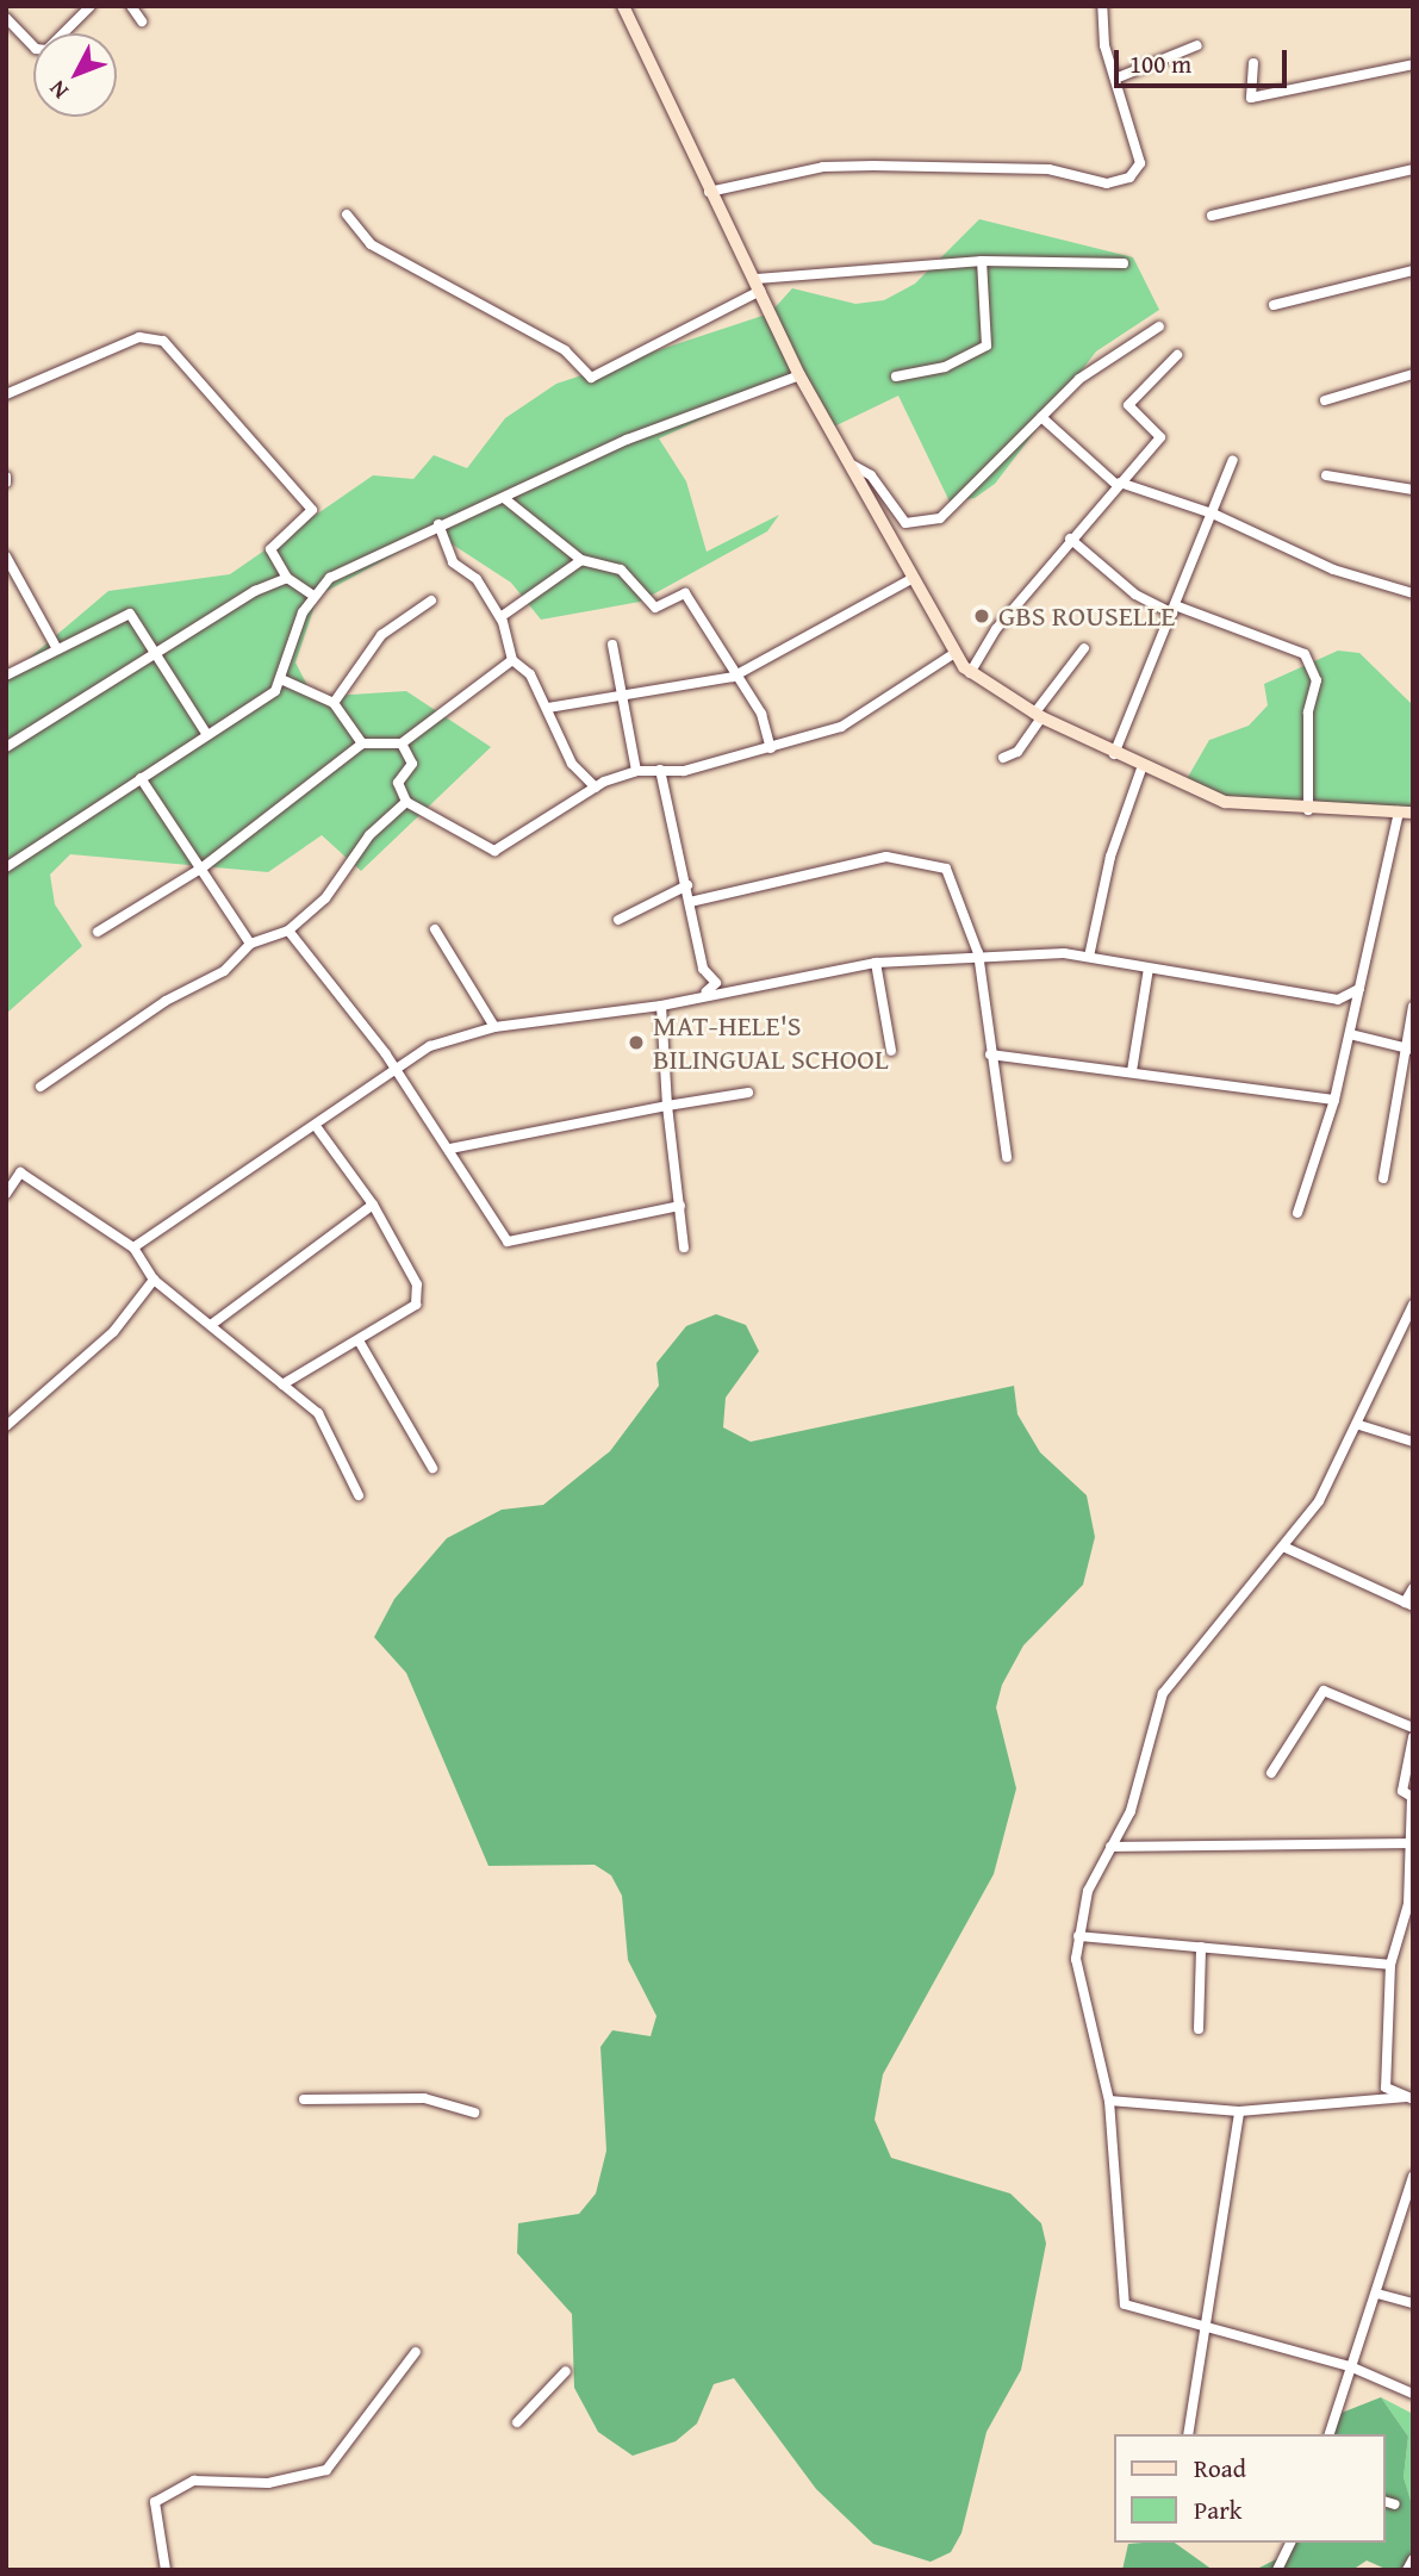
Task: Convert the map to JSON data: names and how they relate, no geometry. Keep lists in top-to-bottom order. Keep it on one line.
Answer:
{"places":["GBS ROUSELLE","MAT-HELE'S BILINGUAL SCHOOL"],"legend":["Road","Park"],"scale_bar":"100 m","north":"bottom left"}
